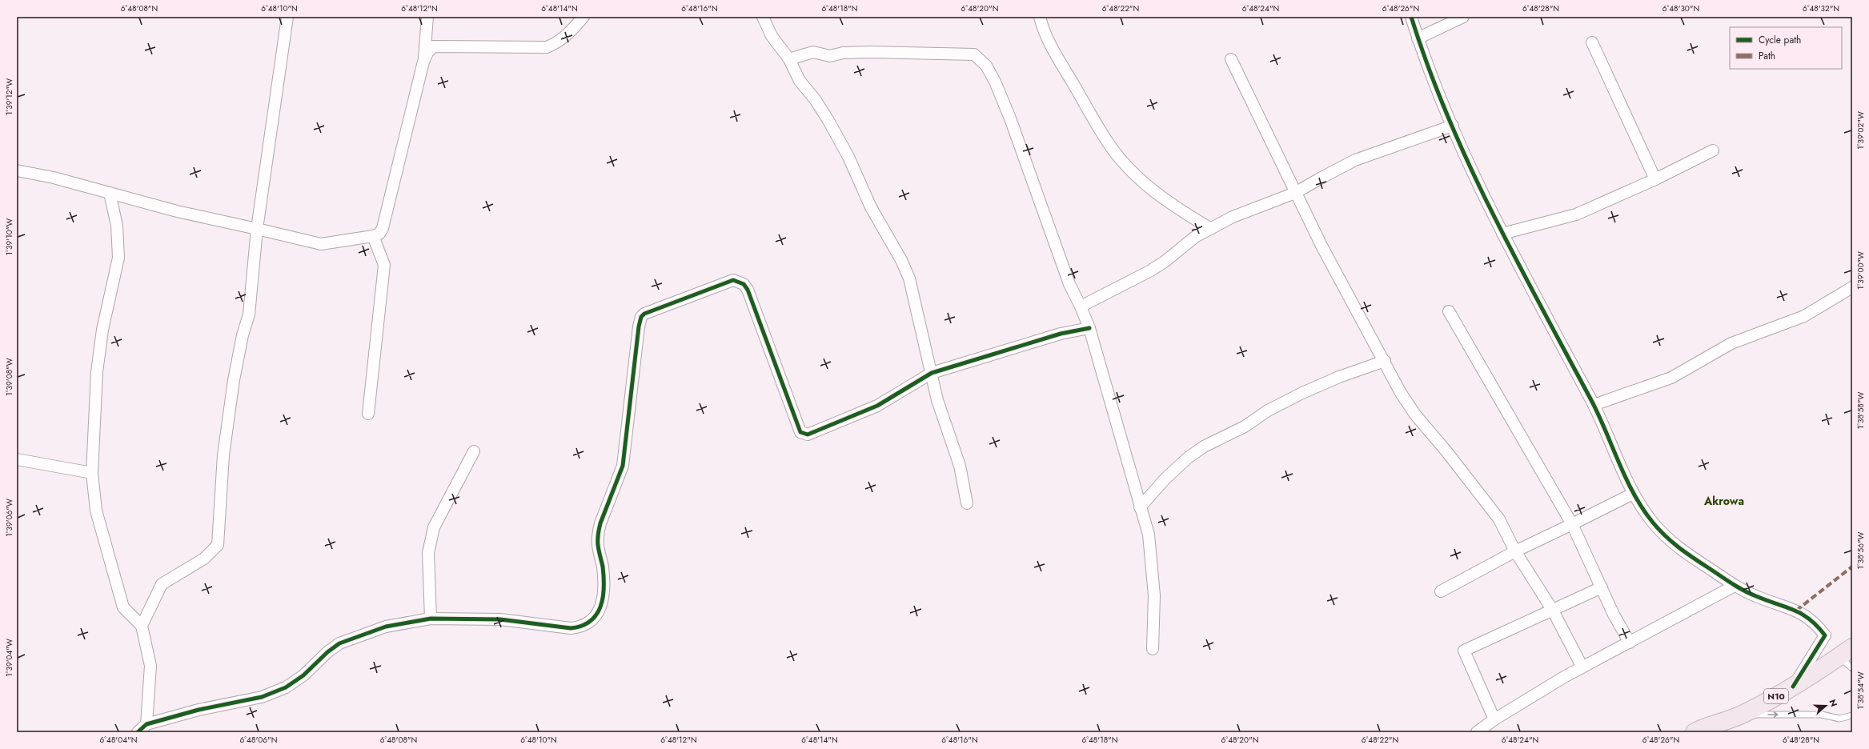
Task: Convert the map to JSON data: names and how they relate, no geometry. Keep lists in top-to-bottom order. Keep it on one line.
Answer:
{"streets":{"highway":["N10"]},"districts":["Akrowa"],"legend":["Cycle path","Path"],"north":"right","coordinates":["6°48'08\"N","6°48'10\"N","6°48'12\"N","6°48'14\"N","6°48'16\"N","6°48'18\"N","6°48'20\"N","6°48'22\"N","6°48'24\"N","6°48'26\"N","6°48'28\"N","6°48'30\"N","6°48'32\"N","1°39'12\"W","1°39'02\"W","1°39'10\"W","1°39'00\"W","1°39'08\"W","1°38'58\"W","1°39'06\"W","1°38'56\"W","1°39'04\"W","1°38'54\"W","6°48'04\"N","6°48'06\"N"]}
